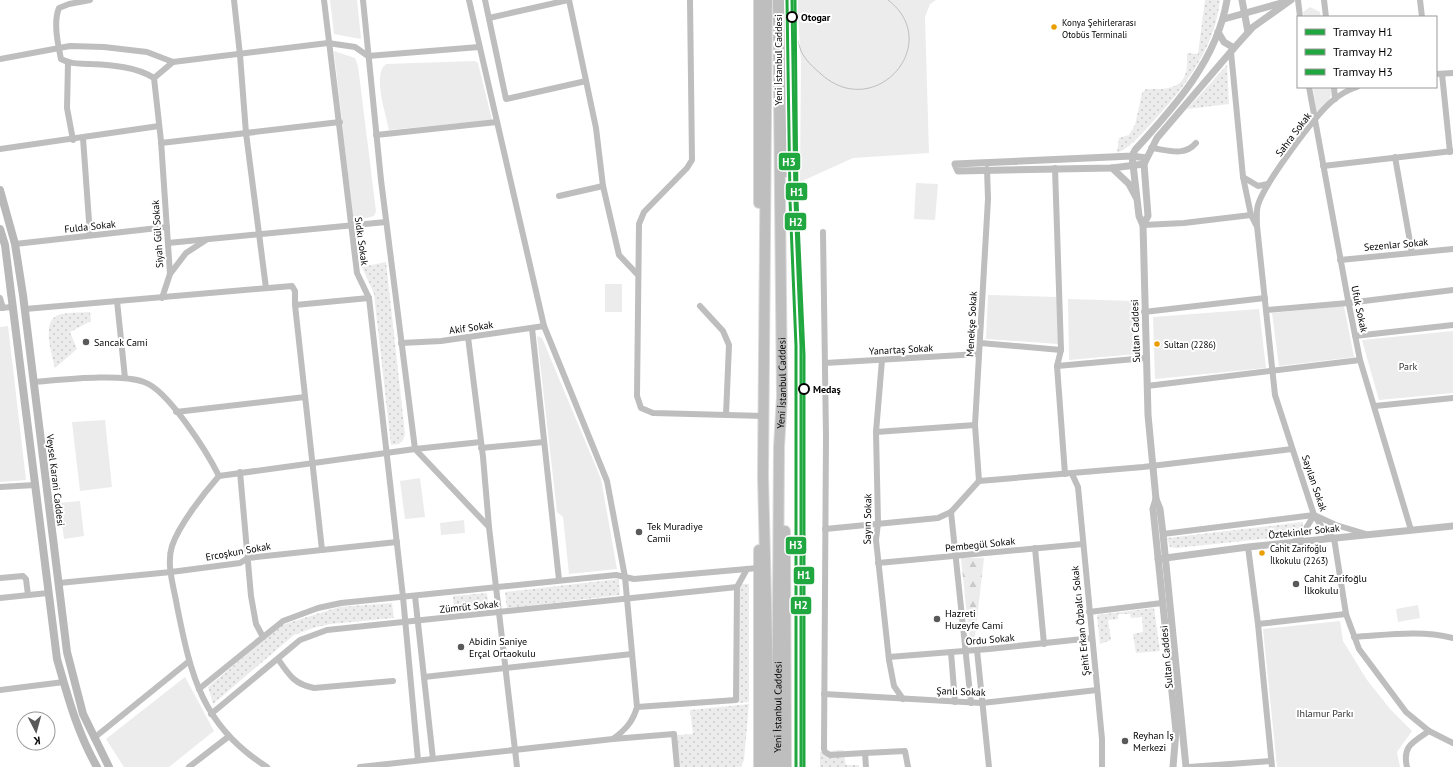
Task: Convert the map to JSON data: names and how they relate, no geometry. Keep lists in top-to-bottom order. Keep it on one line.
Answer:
{"streets":{"highway":["Yeni İstanbul Caddesi"],"main road":["Veysel Karani Caddesi"],"street":["Sahra Sokak","Fulda Sokak","Siyah Gül Sokak","Sıdkı Sokak","Sezenlar Sokak","Ufuk Sokak","Menekşe Sokak","Akif Sokak","Sultan Caddesi","Yanartaş Sokak","Sayılan Sokak","Sayın Sokak","Öztekinler Sokak","Pembegül Sokak","Ercoşkun Sokak","Zümrüt Sokak","Şehit Erkan Özbalcı Sokak","Ordu Sokak","Şanlı Sokak"]},"crossings":[["Sahra Sokak","Ufuk Sokak"],["Sahra Sokak","Sayılan Sokak"],["Fulda Sokak","Siyah Gül Sokak"],["Fulda Sokak","Veysel Karani Caddesi"],["Sıdkı Sokak","Ercoşkun Sokak"],["Sıdkı Sokak","Zümrüt Sokak"],["Sezenlar Sokak","Ufuk Sokak"],["Ufuk Sokak","Öztekinler Sokak"],["Menekşe Sokak","Yanartaş Sokak"],["Sultan Caddesi","Öztekinler Sokak"],["Yanartaş Sokak","Sayın Sokak"],["Veysel Karani Caddesi","Ercoşkun Sokak"],["Sayılan Sokak","Öztekinler Sokak"],["Sayın Sokak","Pembegül Sokak"],["Sayın Sokak","Ordu Sokak"],["Sayın Sokak","Şanlı Sokak"],["Pembegül Sokak","Şehit Erkan Özbalcı Sokak"],["Şehit Erkan Özbalcı Sokak","Ordu Sokak"],["Şehit Erkan Özbalcı Sokak","Şanlı Sokak"]],"parks":["Park","Ihlamur Parkı"],"places":["Otogar","Konya Şehirlerarası Otobüs Terminali","Sancak Cami","Sultan (2286)","Medaş","Tek Muradiye Camii","Cahit Zarifoğlu İlkokulu (2263)","Cahit Zarifoğlu İlkokulu","Hazreti Huzeyfe Cami","Abidin Saniye Erçal Ortaokulu","Reyhan İş Merkezi"],"lines":["tram line H1","tram line H2","tram line H3"],"legend":["Tramvay H1","Tramvay H2","Tramvay H3"],"north":"bottom"}
